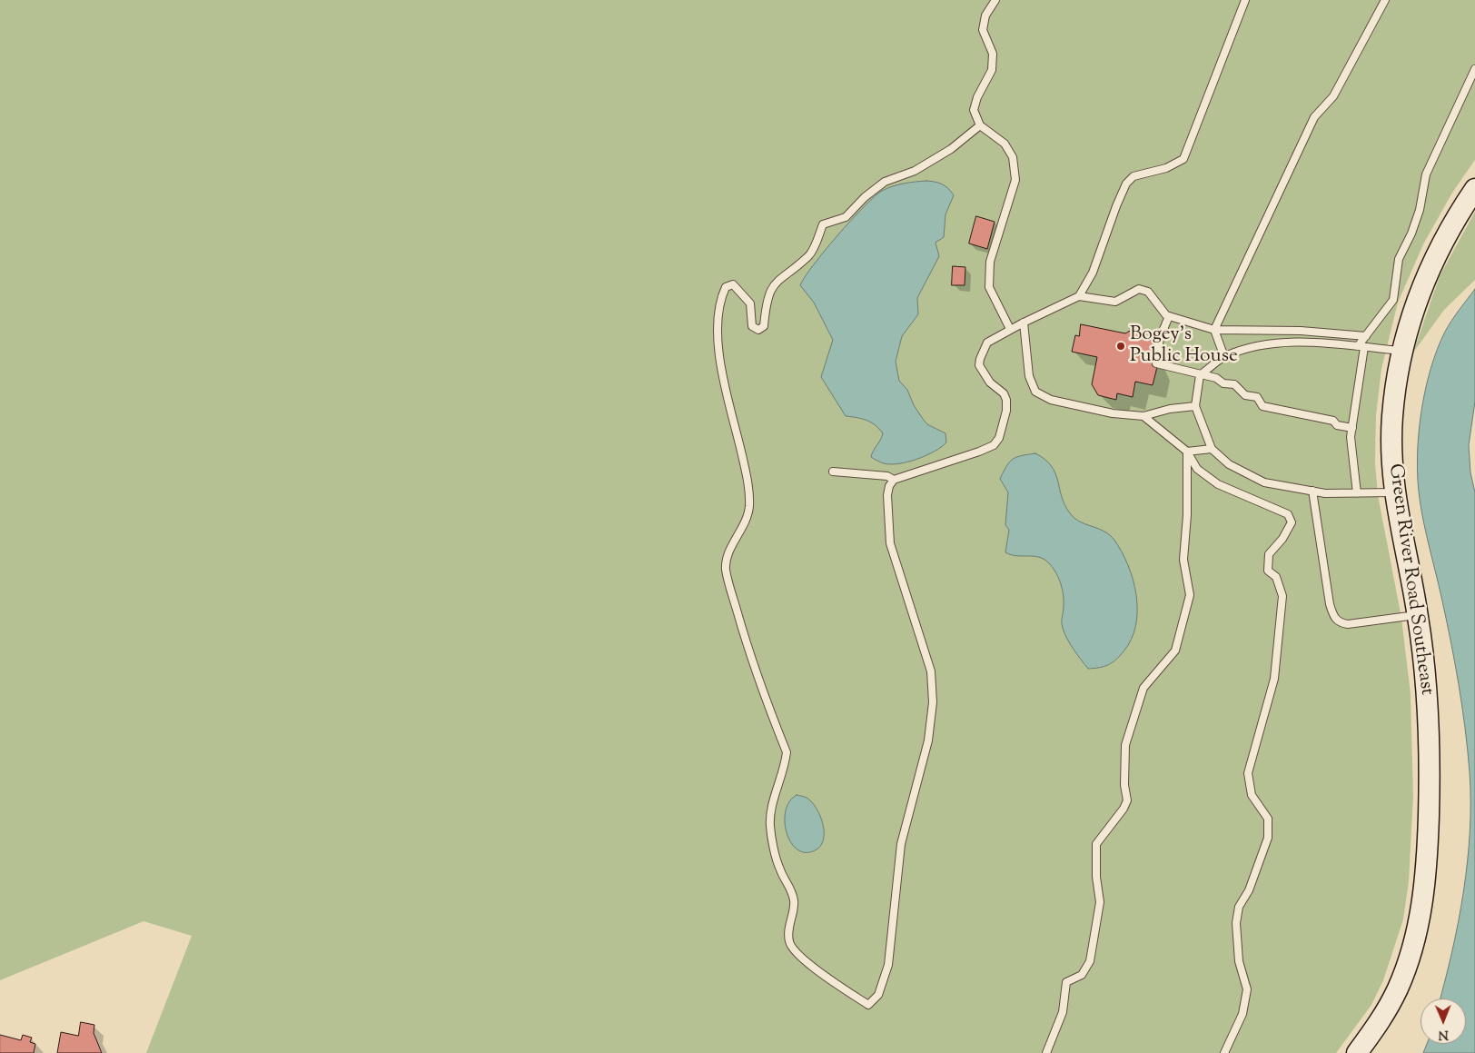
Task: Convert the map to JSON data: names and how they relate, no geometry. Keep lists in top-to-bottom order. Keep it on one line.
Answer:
{"streets":{"street":["Green River Road Southeast"]},"places":["Bogey's Public House"],"north":"bottom"}
